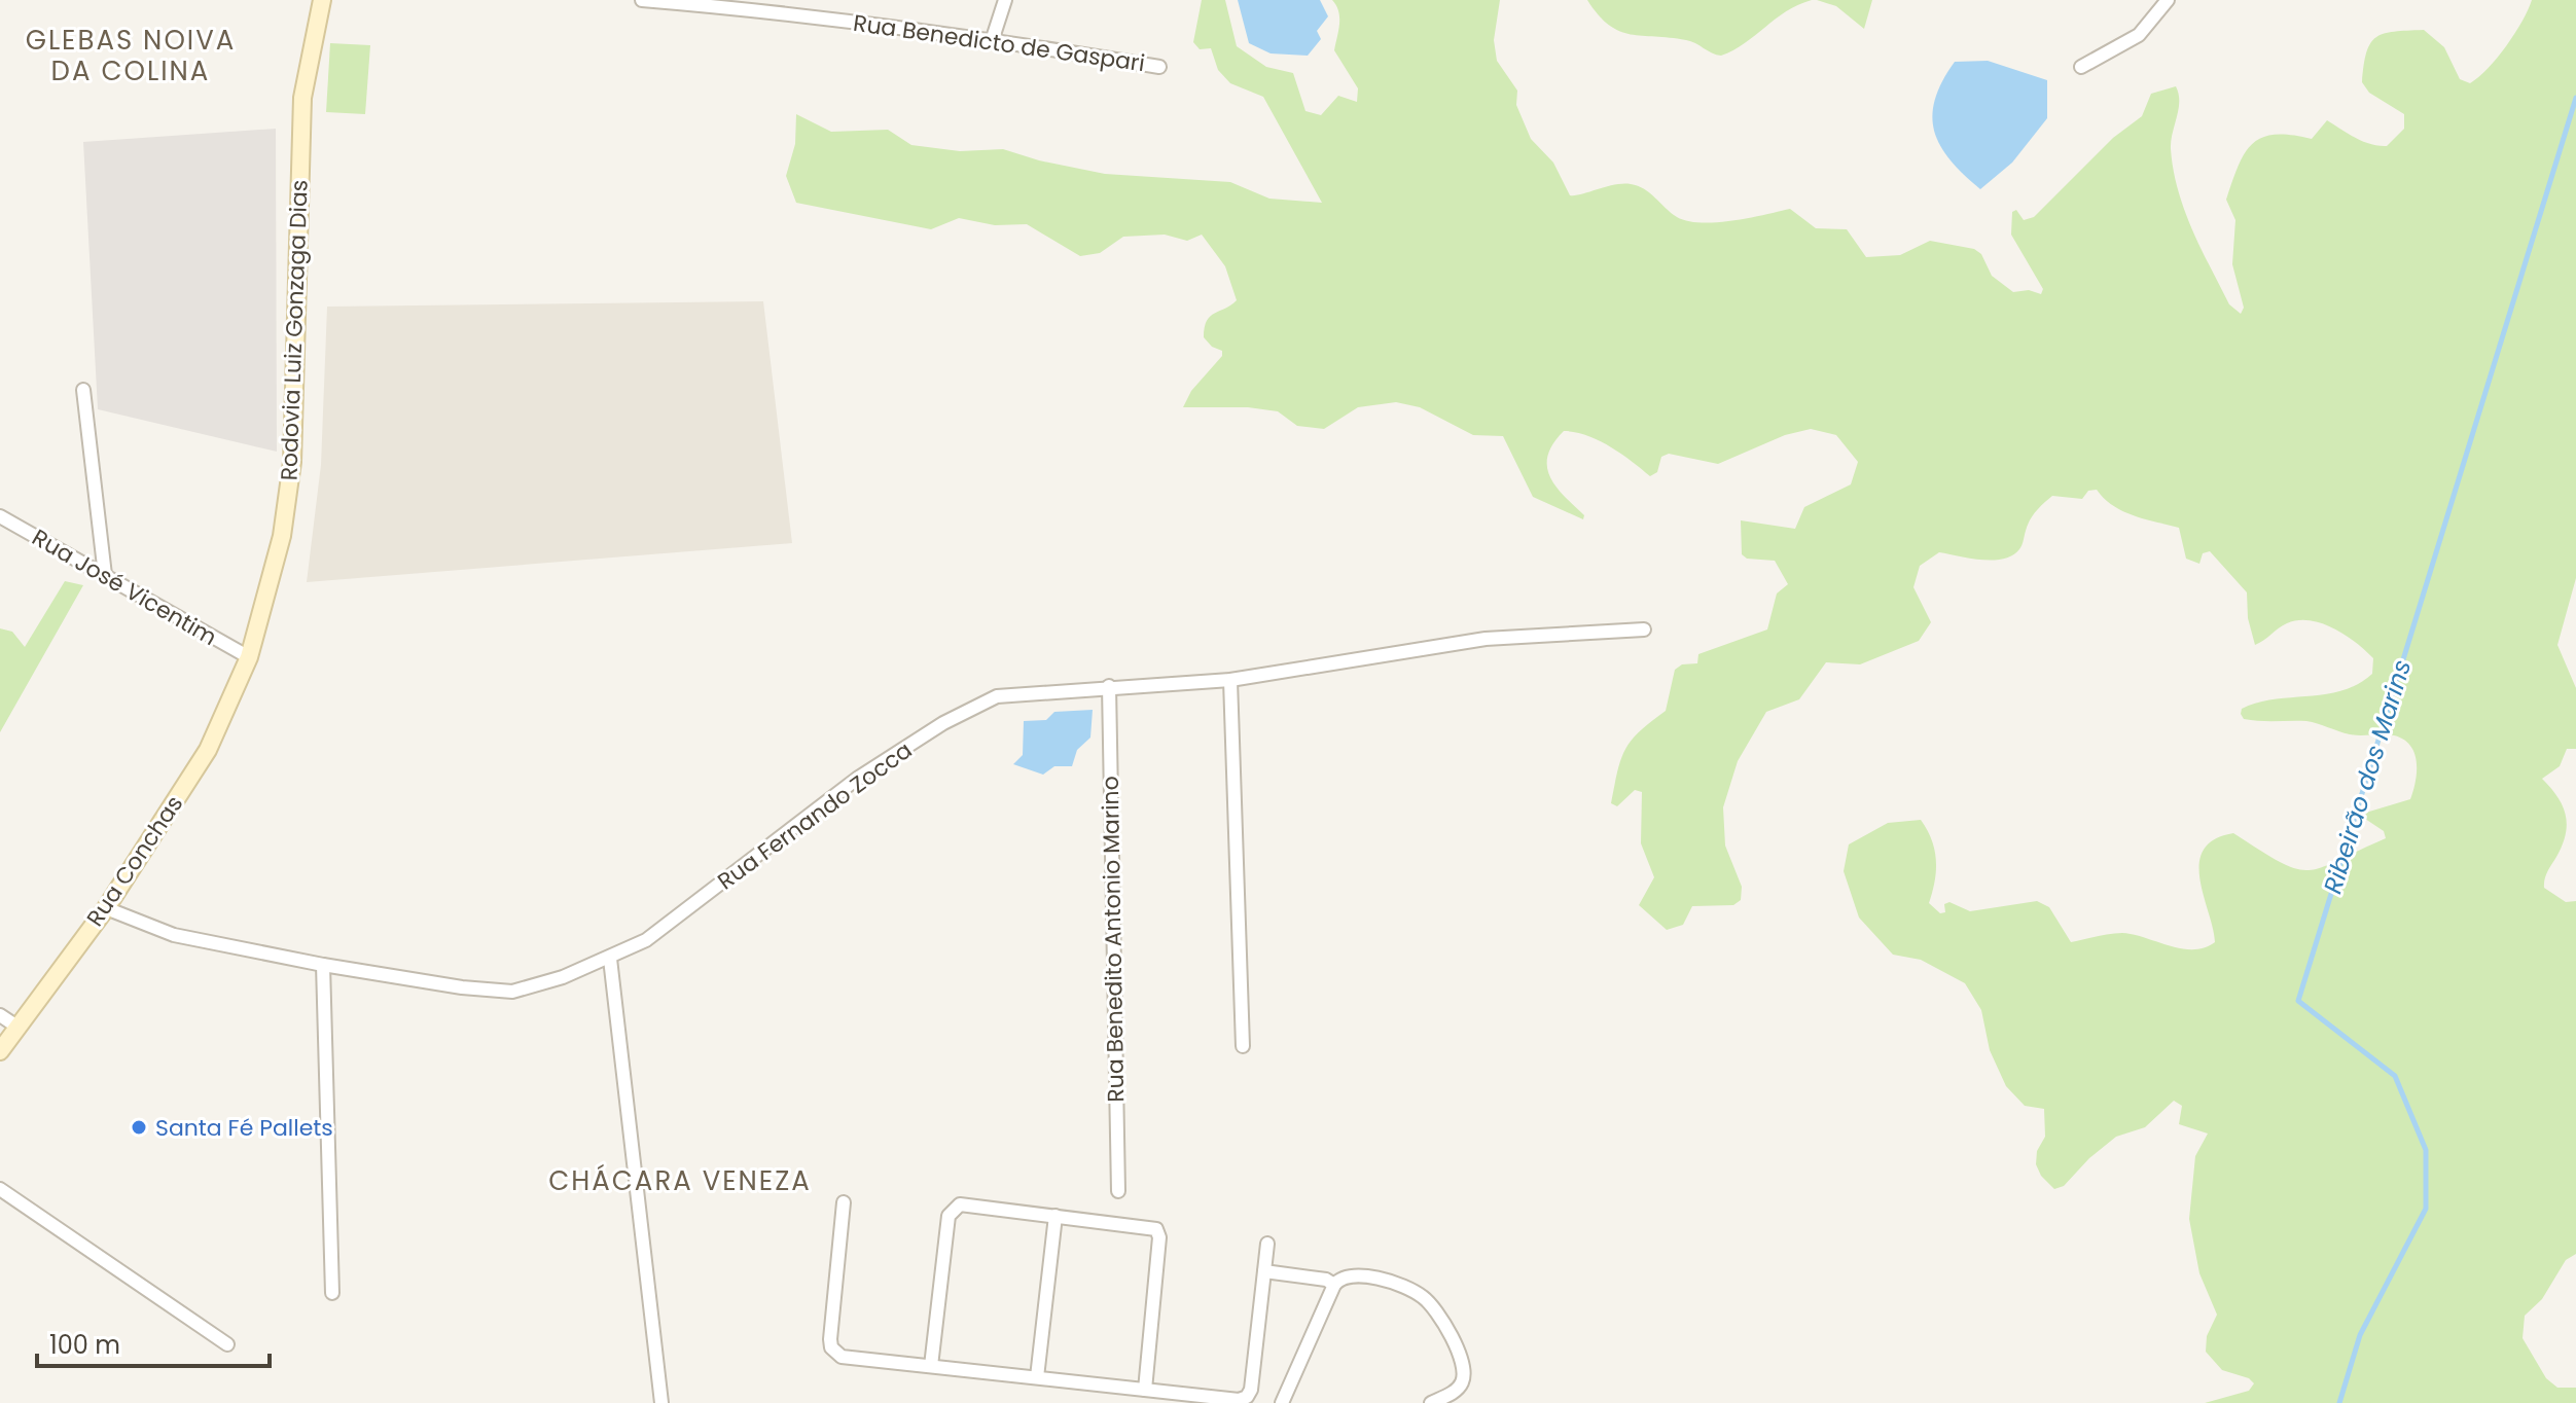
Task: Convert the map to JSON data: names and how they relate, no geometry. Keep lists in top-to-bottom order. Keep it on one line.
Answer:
{"streets":{"main road":["Rodovia Luiz Gonzaga Dias","Rua Conchas"],"street":["Rua Benedicto de Gaspari","Rua José Vicentim","Rua Fernando Zocca","Rua Benedito Antonio Marino"]},"crossings":[["Rodovia Luiz Gonzaga Dias","Rua José Vicentim"],["Rodovia Luiz Gonzaga Dias","Rua Conchas"],["Rua José Vicentim","Rua Conchas"],["Rua Fernando Zocca","Rua Conchas"],["Rua Fernando Zocca","Rua Benedito Antonio Marino"]],"districts":["GLEBAS NOIVA DA COLINA","CHÁCARA VENEZA"],"water":["Ribeirão dos Marins"],"places":["Santa Fé Pallets"],"scale_bar":"100 m"}
